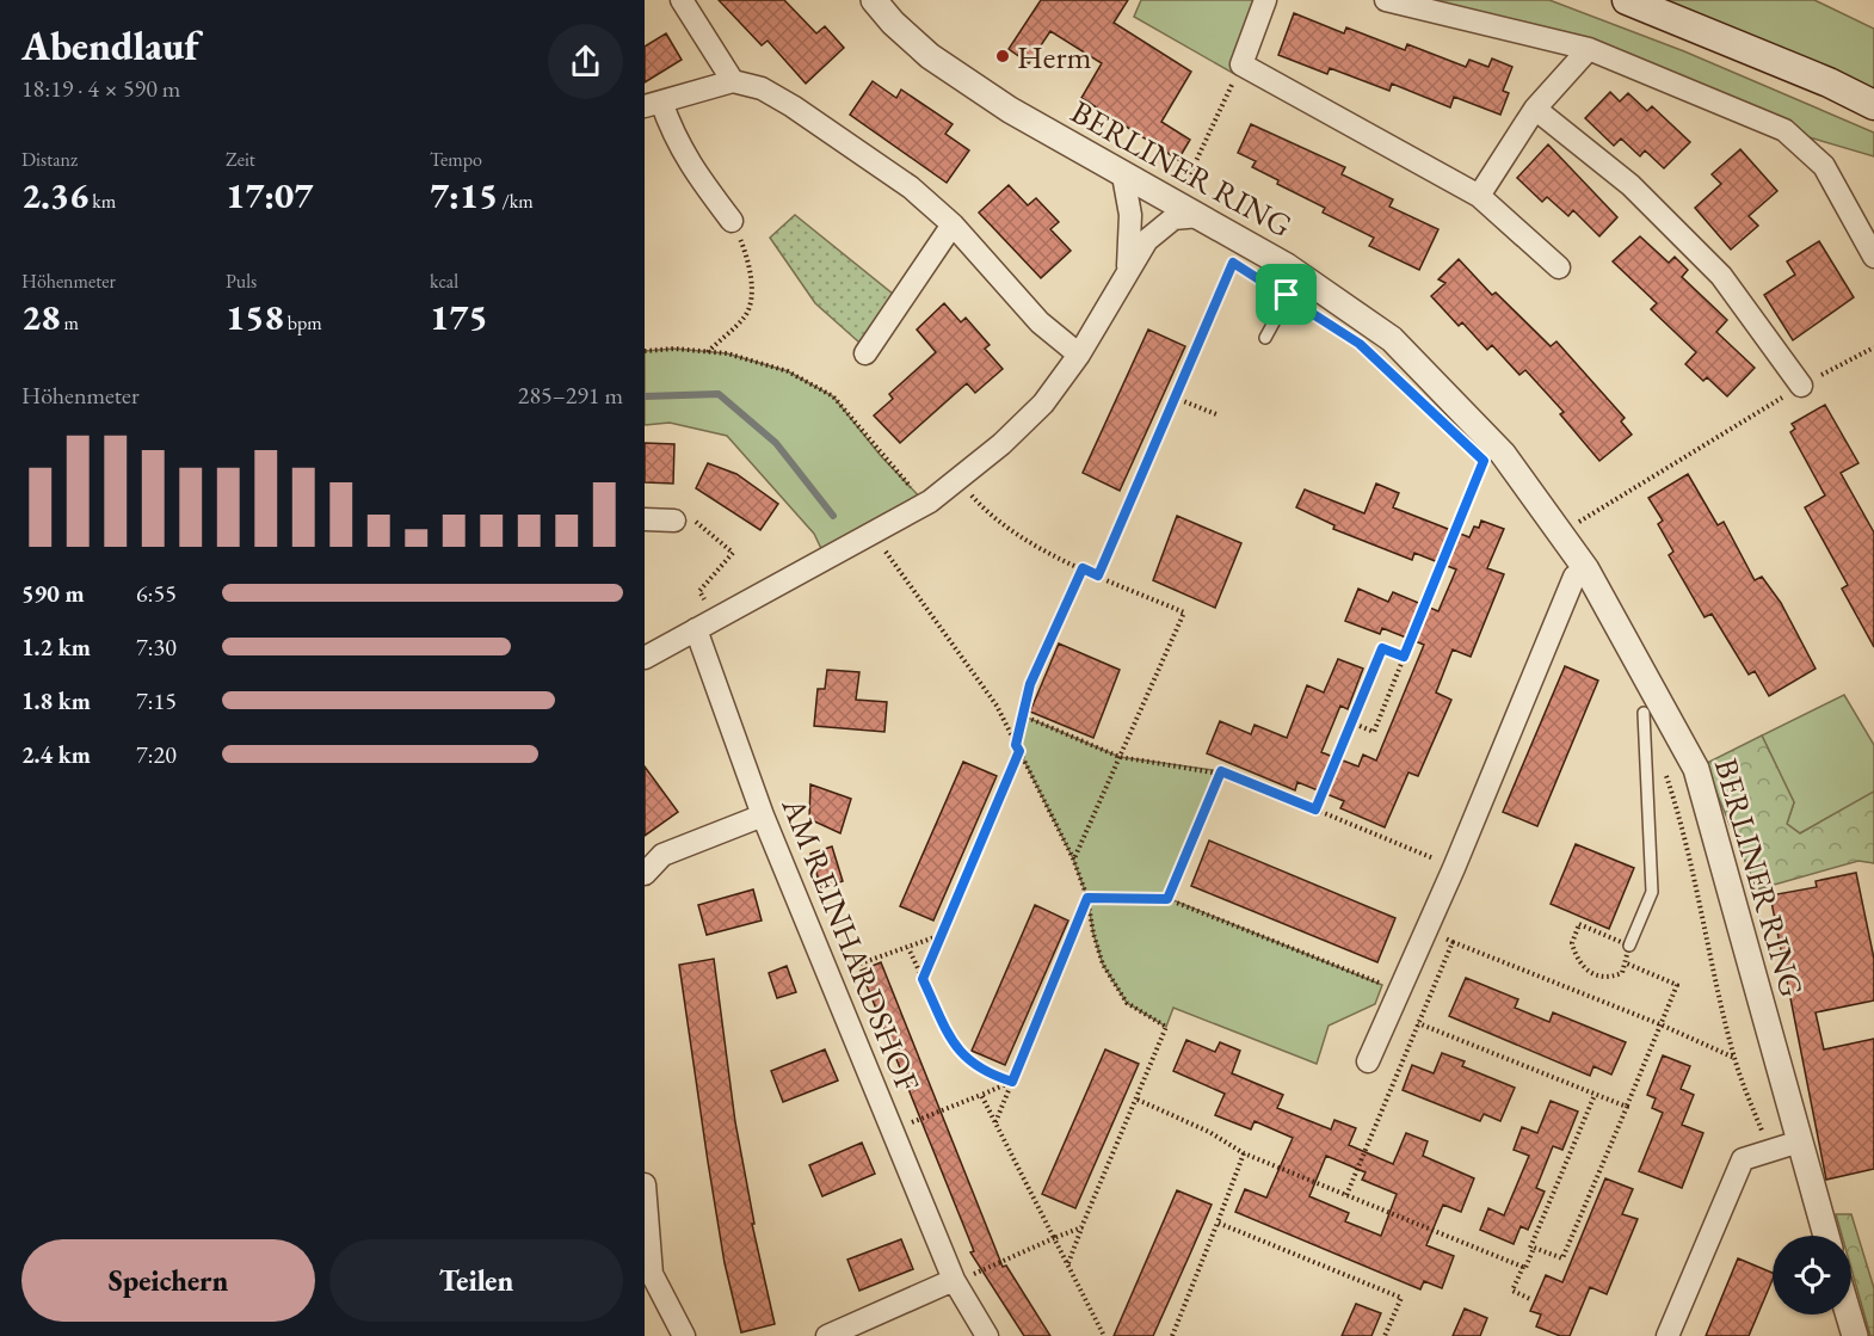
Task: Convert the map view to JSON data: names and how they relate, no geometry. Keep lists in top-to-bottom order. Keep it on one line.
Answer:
{"streets":{"street":["BERLINER RING","AM REINHARDSHOF"]},"places":["Herm"],"page":{"heading":["Abendlauf","18:19 · 4 × 590 m"],"stats":[["Distanz","2.36 km"],["Zeit","17:07"],["Tempo","7:15 /km"],["Höhenmeter","28 m"],["Puls","158 bpm"],["kcal","175"]],"chart":["Höhenmeter","285–291 m"],"list":[{"name":"590 m","note":"6:55"},{"name":"1.2 km","note":"7:30"},{"name":"1.8 km","note":"7:15"},{"name":"2.4 km","note":"7:20"}],"buttons":["Speichern","Teilen"]}}
